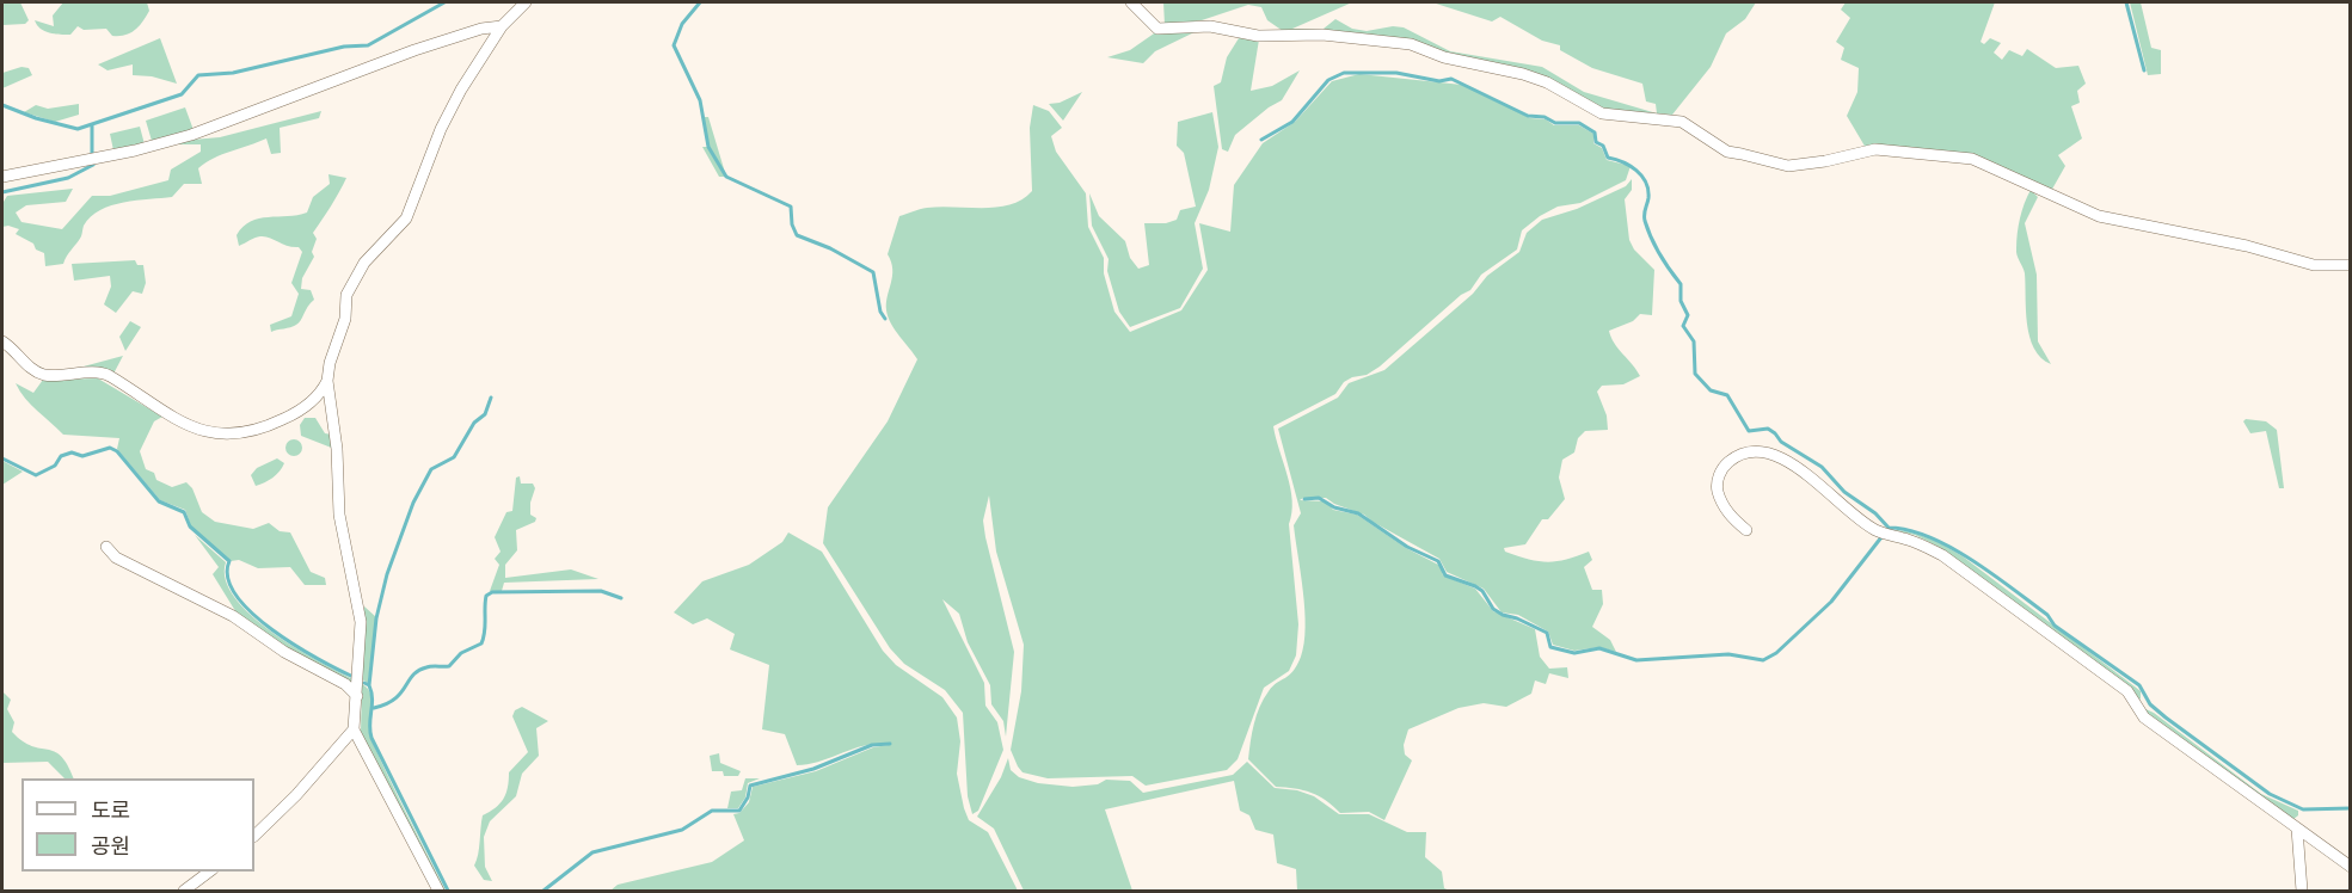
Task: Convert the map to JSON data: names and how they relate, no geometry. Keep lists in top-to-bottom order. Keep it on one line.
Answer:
{"legend":["도로","공원"]}
